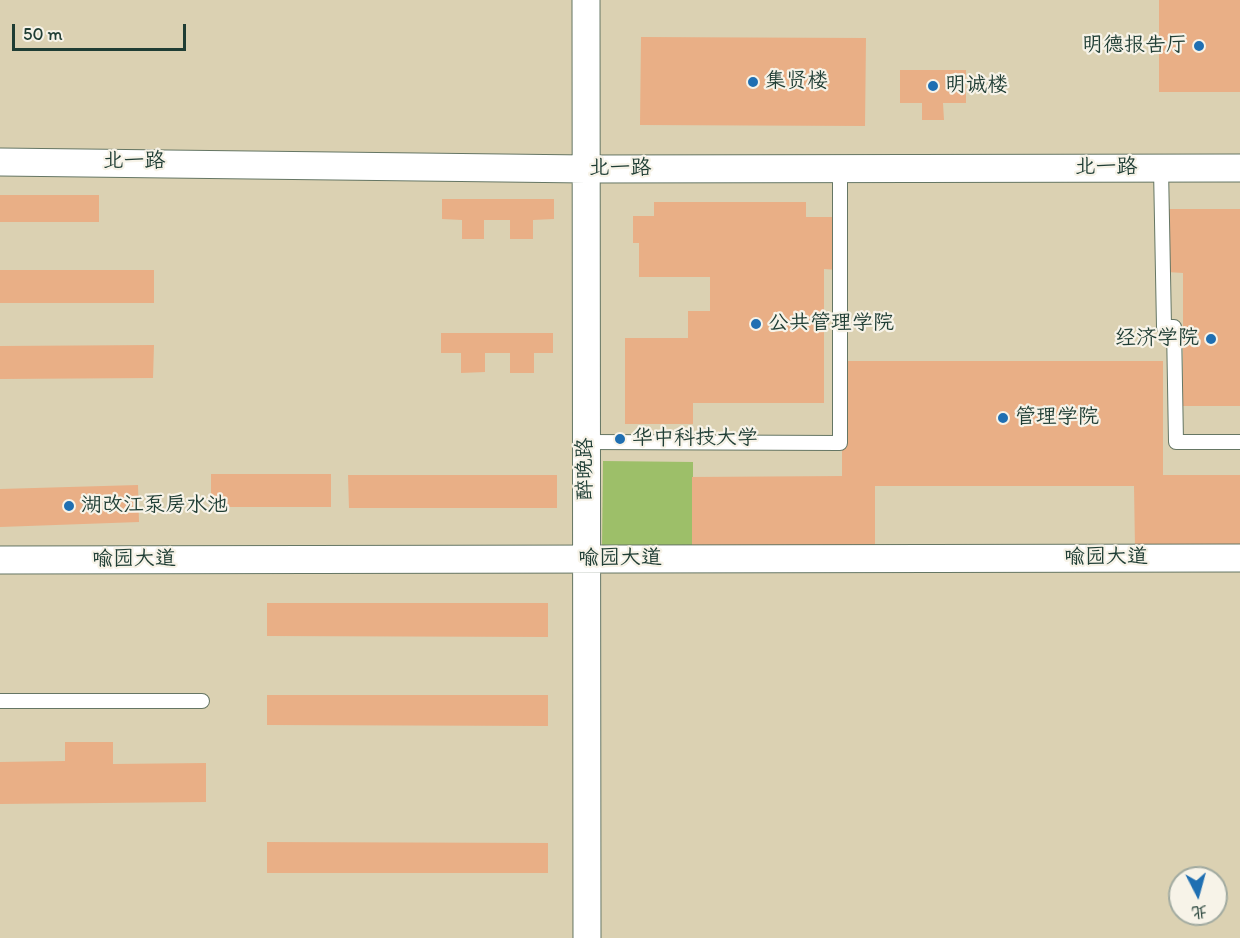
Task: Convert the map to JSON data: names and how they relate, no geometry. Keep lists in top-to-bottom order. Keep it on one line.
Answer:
{"streets":{"street":["北一路","醉晚路","喻园大道"]},"crossings":[["北一路","醉晚路"],["醉晚路","喻园大道"]],"places":["明德报告厅","集贤楼","明诚楼","公共管理学院","经济学院","管理学院","华中科技大学","湖改江泵房水池"],"scale_bar":"50 m","north":"bottom"}
